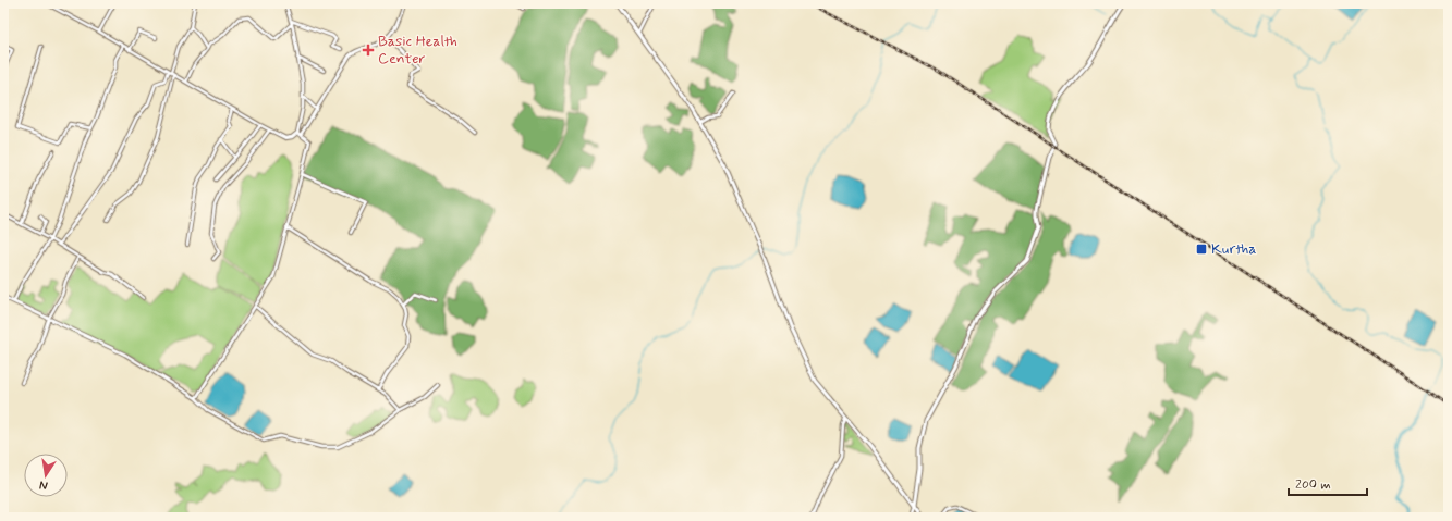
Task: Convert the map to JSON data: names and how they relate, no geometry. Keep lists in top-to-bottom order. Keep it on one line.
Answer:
{"places":{"health":["Basic Health Center"],"transit":["Kurtha"]},"scale_bar":"200 m","north":"bottom"}
